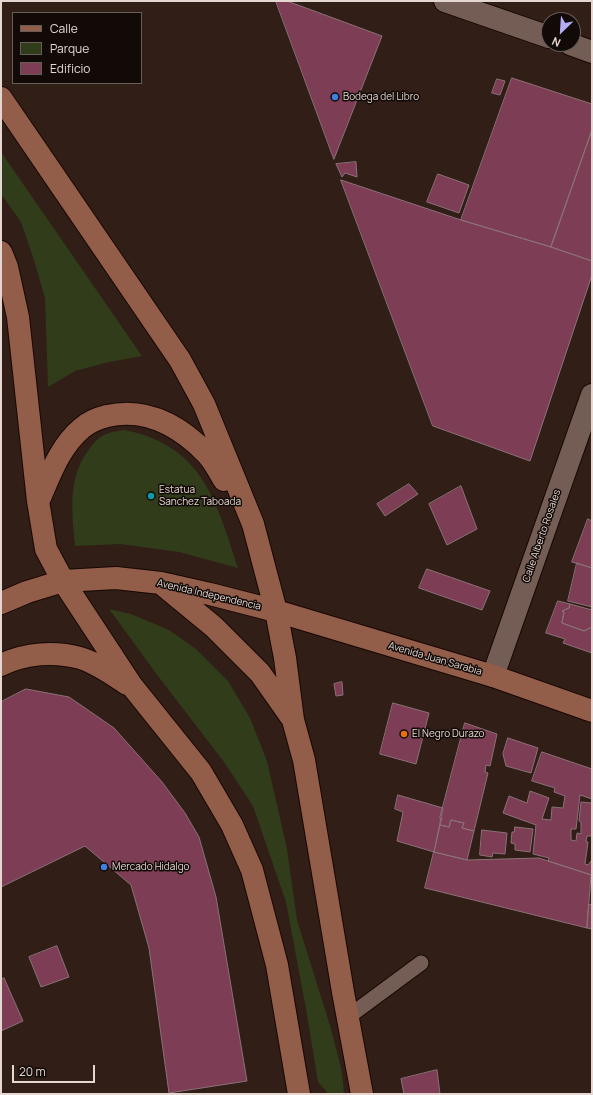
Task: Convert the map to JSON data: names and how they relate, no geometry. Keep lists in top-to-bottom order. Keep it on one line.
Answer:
{"streets":{"main road":["Avenida Independencia","Avenida Juan Sarabia"],"street":["Calle Alberto Rosales"]},"crossings":[["Calle Alberto Rosales","Avenida Juan Sarabia"],["Avenida Independencia","Avenida Juan Sarabia"]],"places":["Bodega del Libro","Estatua Sanchez Taboada","El Negro Durazo","Mercado Hidalgo"],"legend":["Calle","Parque","Edificio"],"scale_bar":"20 m","north":"bottom left"}
